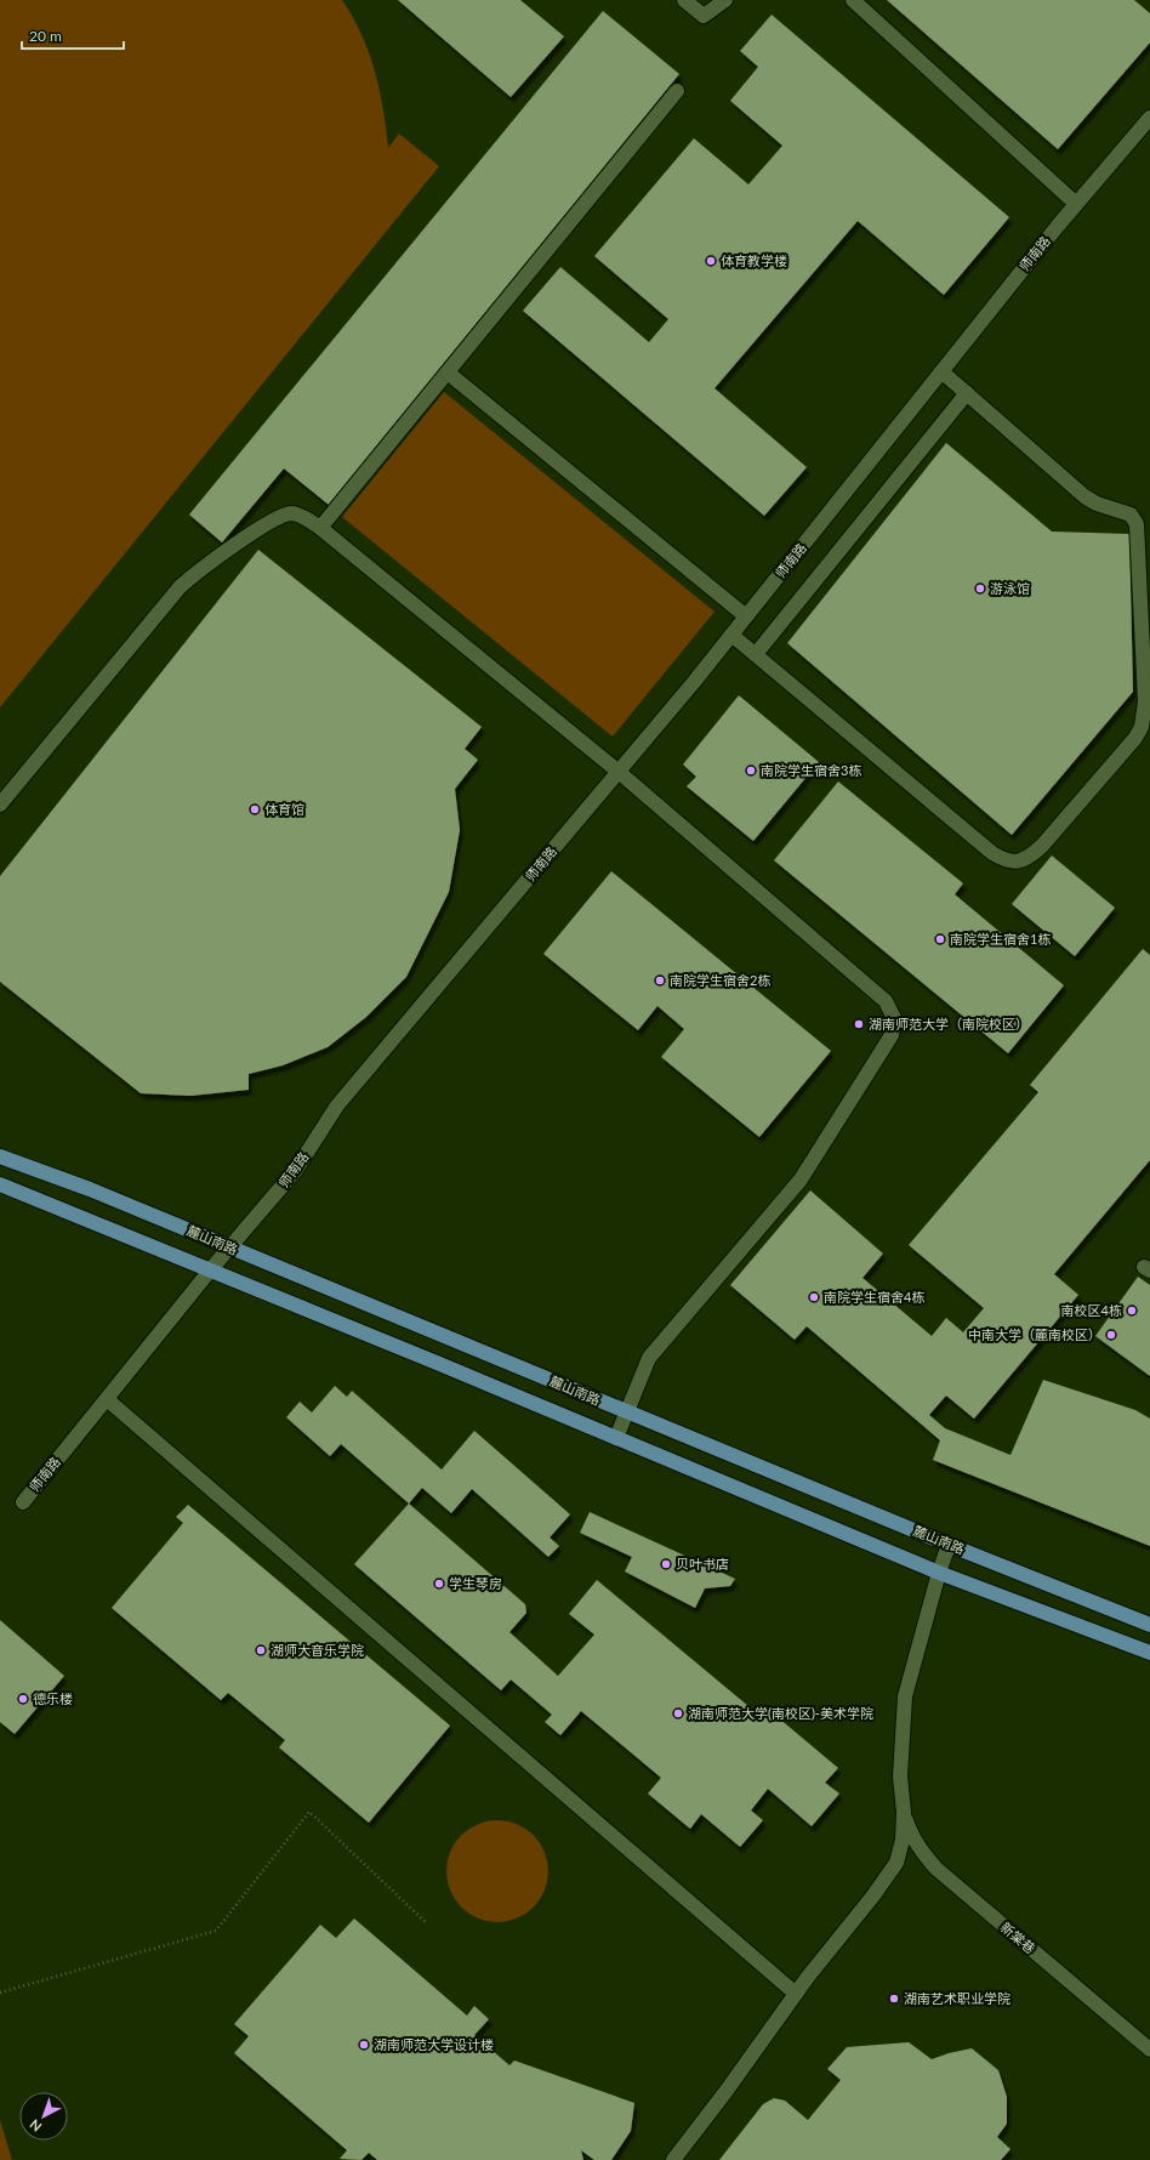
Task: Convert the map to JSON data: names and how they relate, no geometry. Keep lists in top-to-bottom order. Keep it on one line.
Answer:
{"streets":{"main road":["麓山南路"],"street":["师南路","新棠巷"]},"crossings":[["师南路","麓山南路"]],"places":["体育教学楼","游泳馆","南院学生宿舍3栋","体育馆","南院学生宿舍1栋","南院学生宿舍2栋","湖南师范大学（南院校区）","南院学生宿舍4栋","南校区4栋","中南大学（麓南校区）","贝叶书店","学生琴房","湖师大音乐学院","德乐楼","湖南师范大学(南校区)-美术学院","湖南艺术职业学院","湖南师范大学设计楼"],"scale_bar":"20 m","north":"bottom left"}
